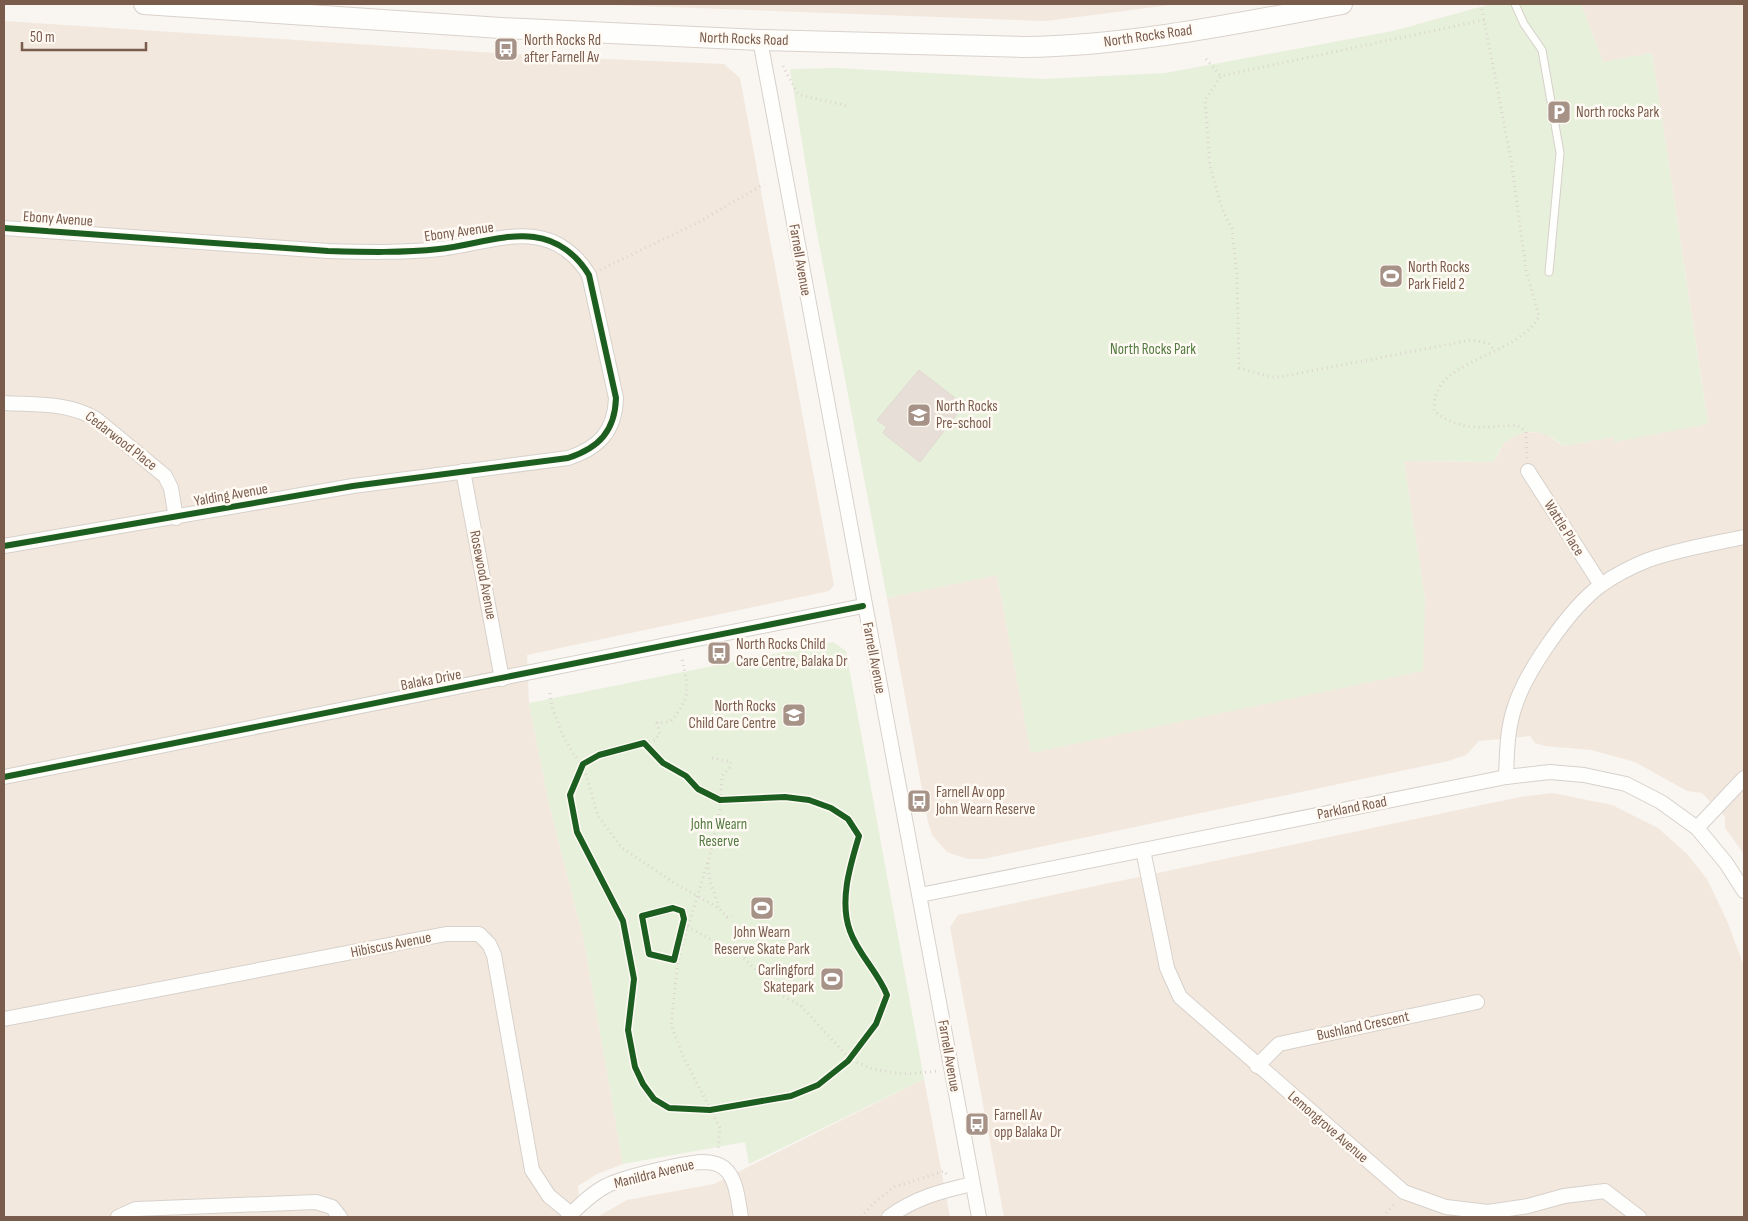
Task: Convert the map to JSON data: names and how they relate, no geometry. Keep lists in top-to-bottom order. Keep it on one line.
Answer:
{"streets":{"main road":["North Rocks Road"],"street":["Ebony Avenue","Farnell Avenue","Cedarwood Place","Yalding Avenue","Wattle Place","Rosewood Avenue","Balaka Drive","Parkland Road","Hibiscus Avenue","Bushland Crescent","Lemongrove Avenue","Manildra Avenue"]},"crossings":[["North Rocks Road","Farnell Avenue"],["Ebony Avenue","Yalding Avenue"],["Ebony Avenue","Rosewood Avenue"],["Farnell Avenue","Balaka Drive"],["Farnell Avenue","Parkland Road"],["Cedarwood Place","Yalding Avenue"],["Yalding Avenue","Rosewood Avenue"],["Rosewood Avenue","Balaka Drive"],["Parkland Road","Lemongrove Avenue"],["Hibiscus Avenue","Manildra Avenue"],["Bushland Crescent","Lemongrove Avenue"]],"parks":["North Rocks Park","John Wearn Reserve"],"places":{"bus stop":["North Rocks Rd after Farnell Av","North Rocks Child Care Centre, Balaka Dr","Farnell Av opp John Wearn Reserve","Farnell Av opp Balaka Dr"],"parking":["North rocks Park"],"sports":["North Rocks Park Field 2","John Wearn Reserve Skate Park","Carlingford Skatepark"],"school or university":["North Rocks Pre-school","North Rocks Child Care Centre"]},"scale_bar":"50 m"}
